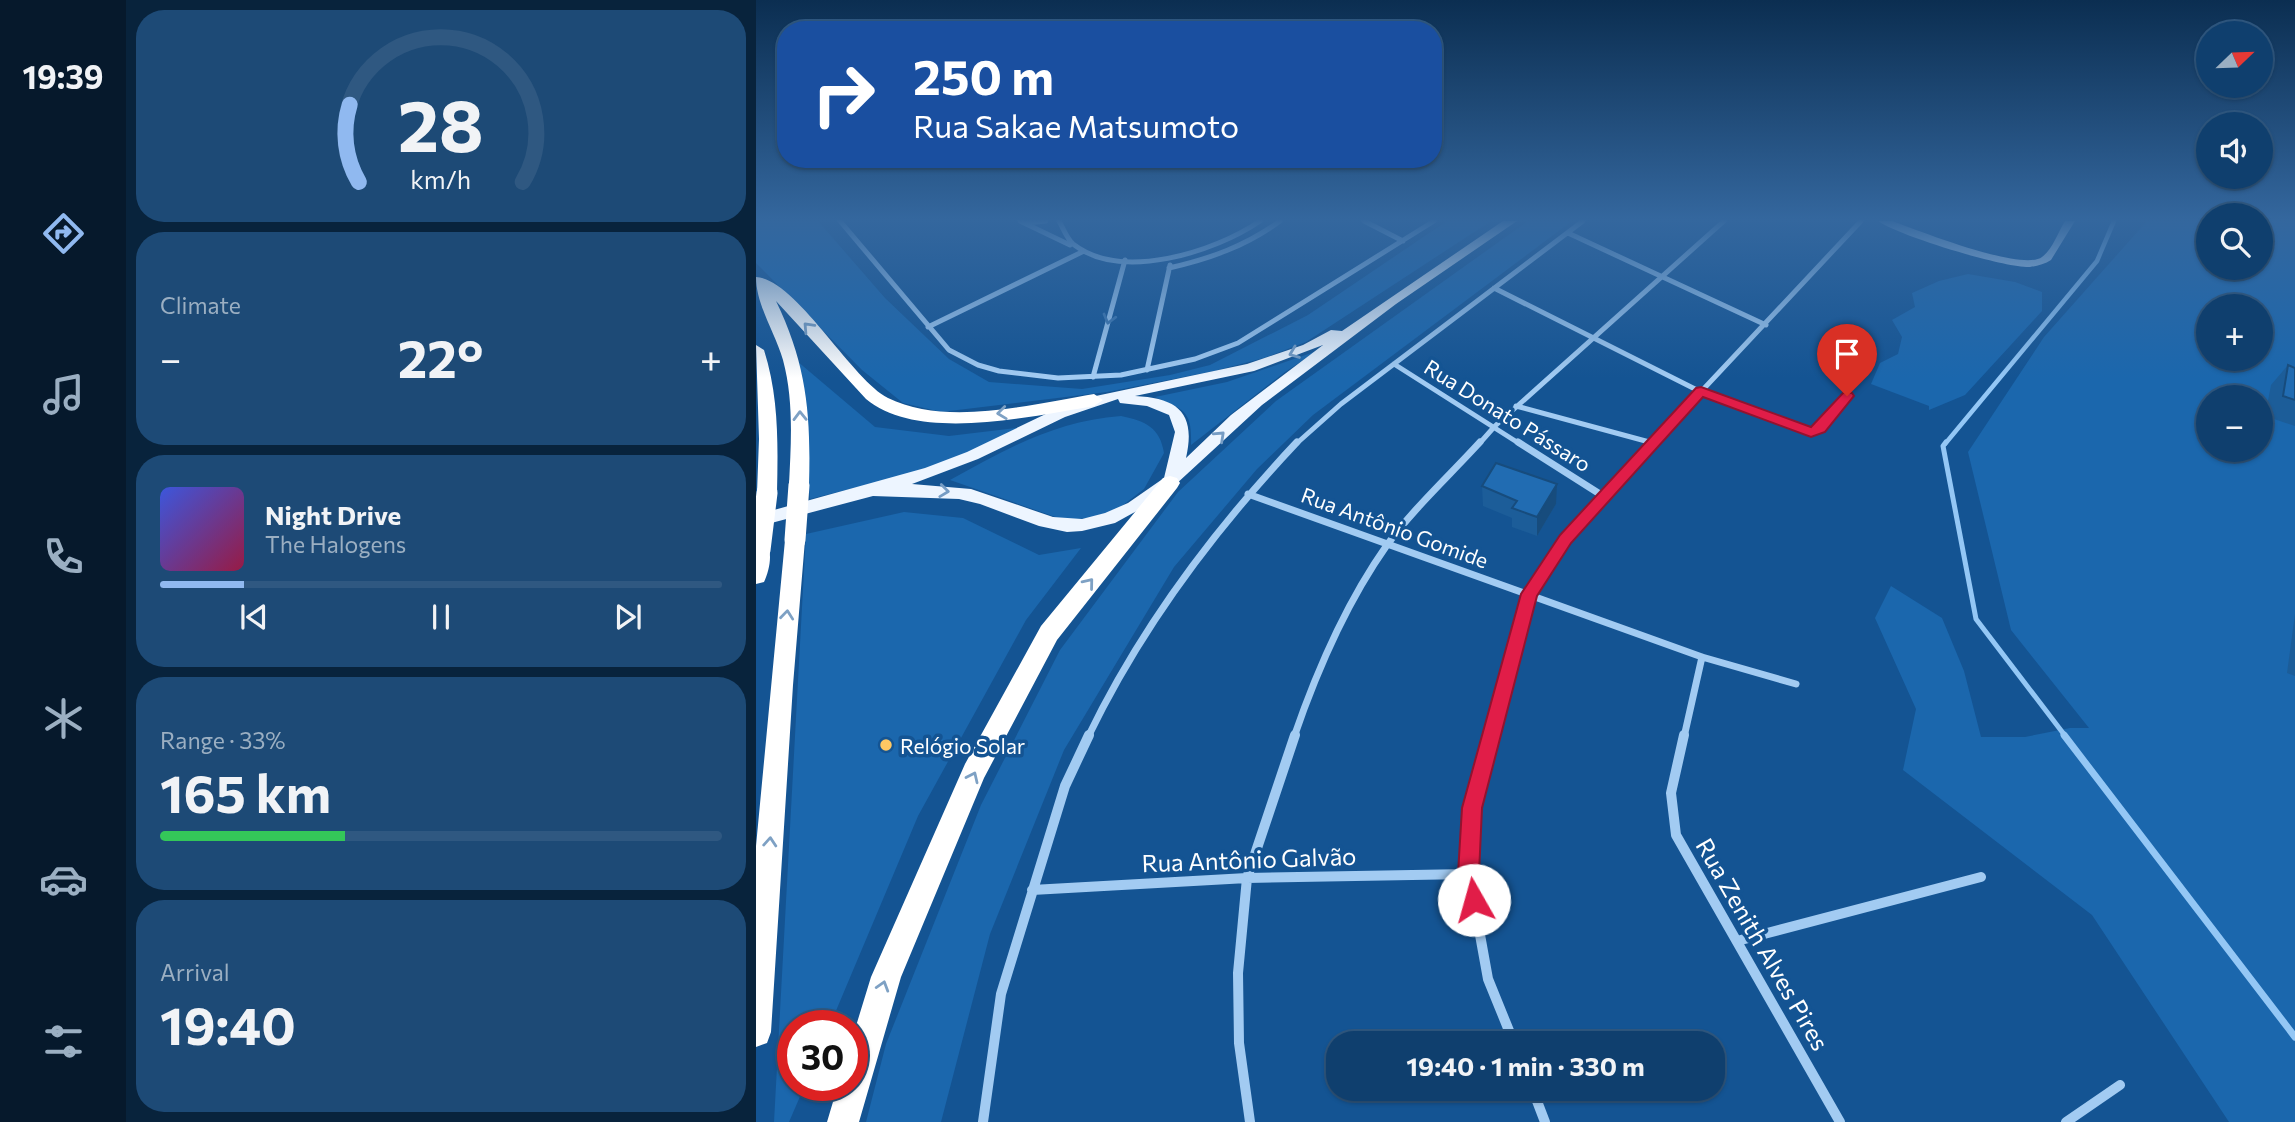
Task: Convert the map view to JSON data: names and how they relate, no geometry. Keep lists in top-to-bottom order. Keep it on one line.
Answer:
{"streets":{"street":["Rua Donato Pássaro","Rua Antônio Gomide","Rua Antônio Galvão","Rua Zenith Alves Pires"]},"crossings":[["Rua Antônio Gomide","Rua Zenith Alves Pires"]],"places":["Relógio Solar"],"north":"top right","page":{"tabs":"19:39","map_buttons":["+","−"],"turn":["250 m","Rua Sakae Matsumoto"],"tile":["Climate",["Range · 33%","165 km"],["Arrival","19:40"]],"heat":["−","22°","+"],"song":["Night Drive","The Halogens"],"limit":"30","trip":"19:40 · 1 min · 330 m","gauge":["28","km/h"]}}
